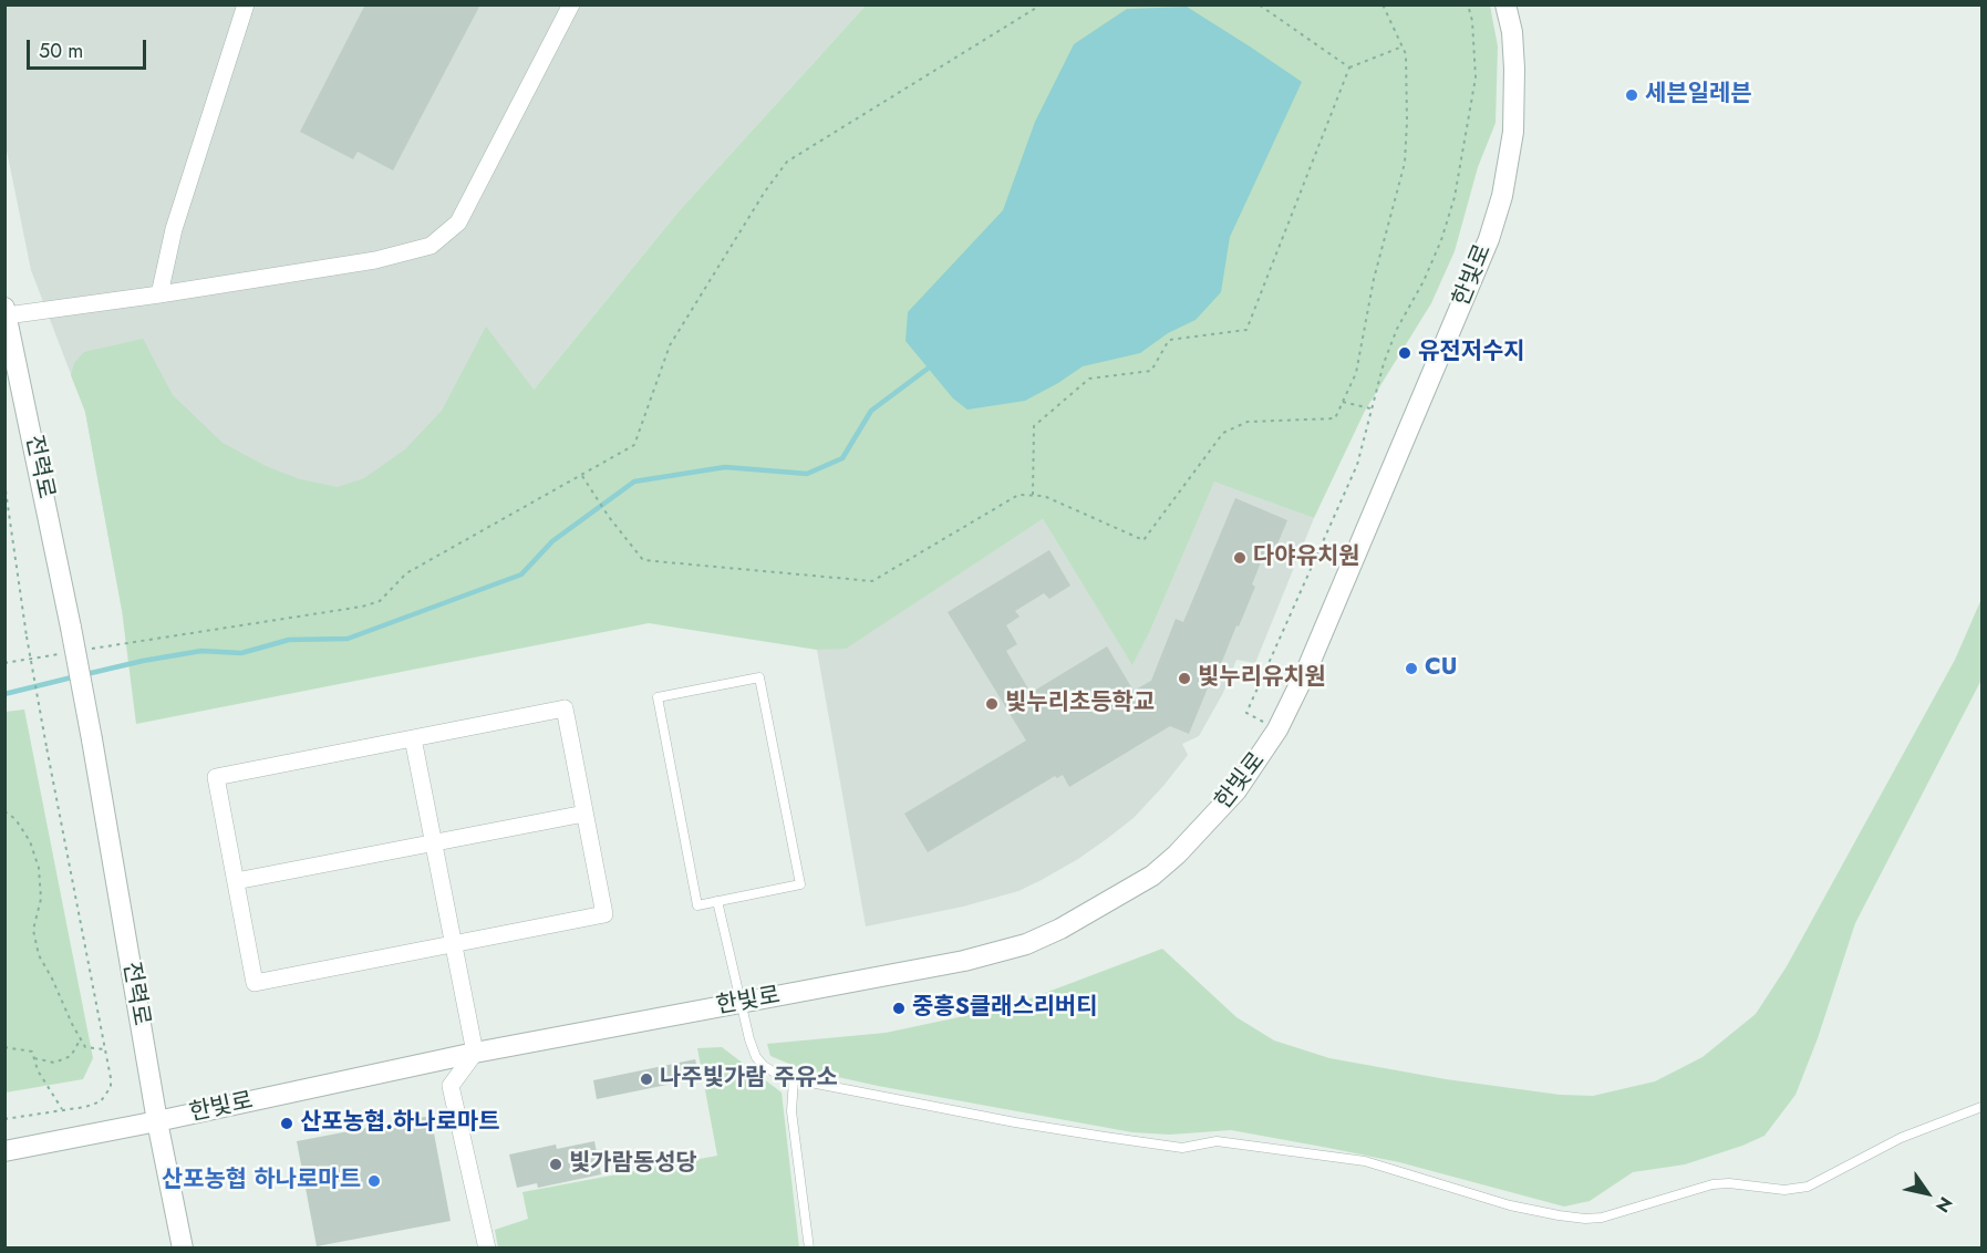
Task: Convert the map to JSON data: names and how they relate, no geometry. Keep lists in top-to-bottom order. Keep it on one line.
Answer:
{"streets":{"street":["한빛로","전력로"]},"crossings":[["한빛로","전력로"]],"places":["세븐일레븐","유전저수지","다야유치원","CU","빛누리유치원","빛누리초등학교","중흥S클래스리버티","나주빛가람 주유소","산포농협.하나로마트","빛가람동성당","산포농협 하나로마트"],"scale_bar":"50 m","north":"bottom right"}
